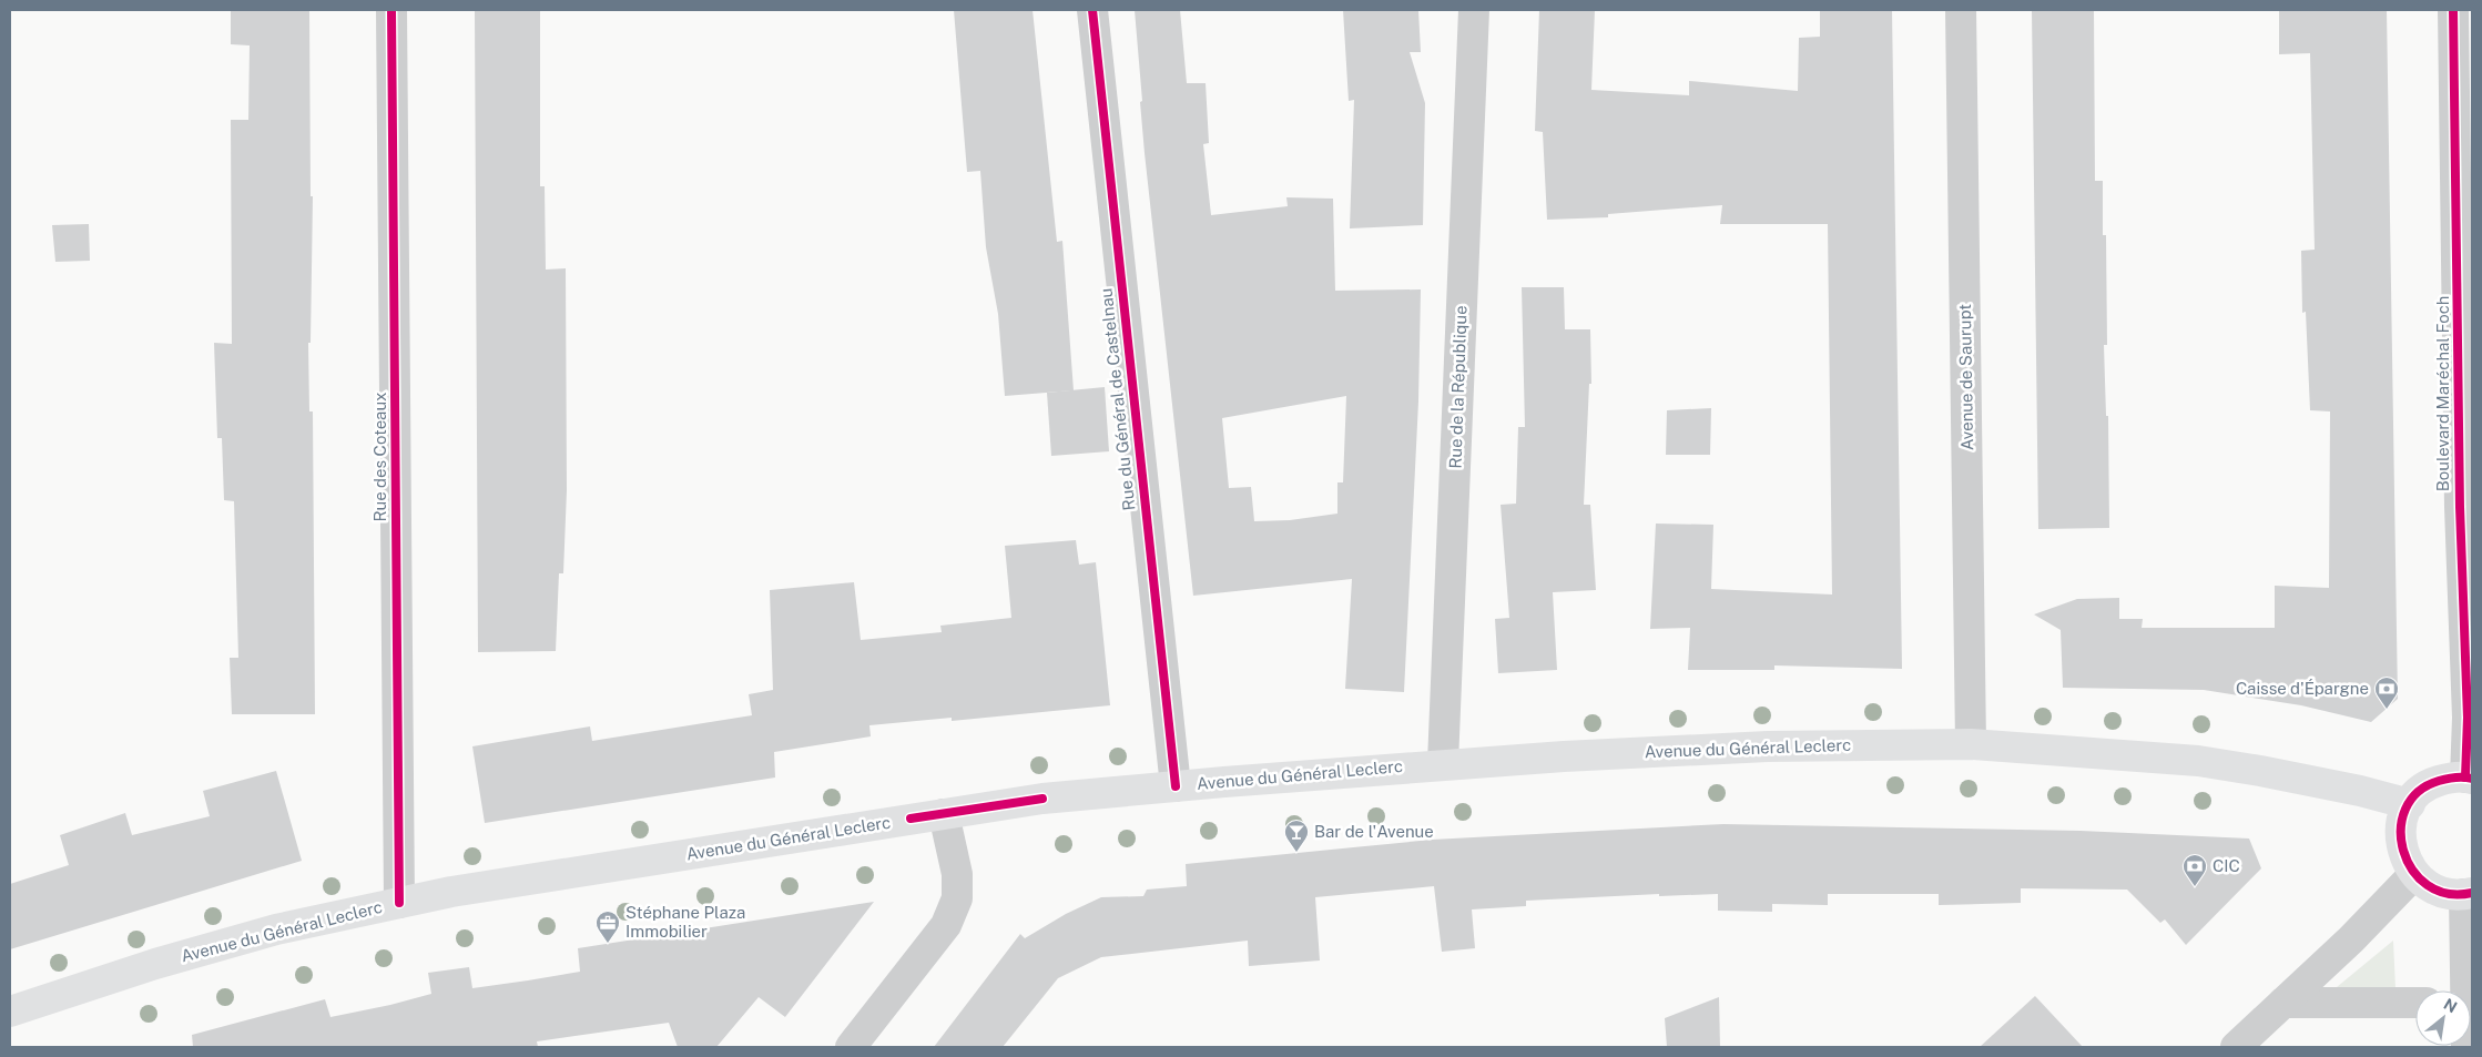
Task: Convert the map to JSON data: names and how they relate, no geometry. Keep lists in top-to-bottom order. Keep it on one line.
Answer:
{"streets":{"main road":["Avenue du Général Leclerc"],"street":["Avenue de Saurupt","Rue de la République","Boulevard Maréchal Foch","Rue du Général de Castelnau","Rue des Coteaux"]},"crossings":[["Avenue de Saurupt","Avenue du Général Leclerc"],["Rue de la République","Avenue du Général Leclerc"],["Rue du Général de Castelnau","Avenue du Général Leclerc"],["Rue des Coteaux","Avenue du Général Leclerc"]],"places":{"bank":["Caisse d'Épargne","CIC"],"bar":["Bar de l'Avenue"],"office":["Stéphane Plaza Immobilier"]},"north":"top right"}
